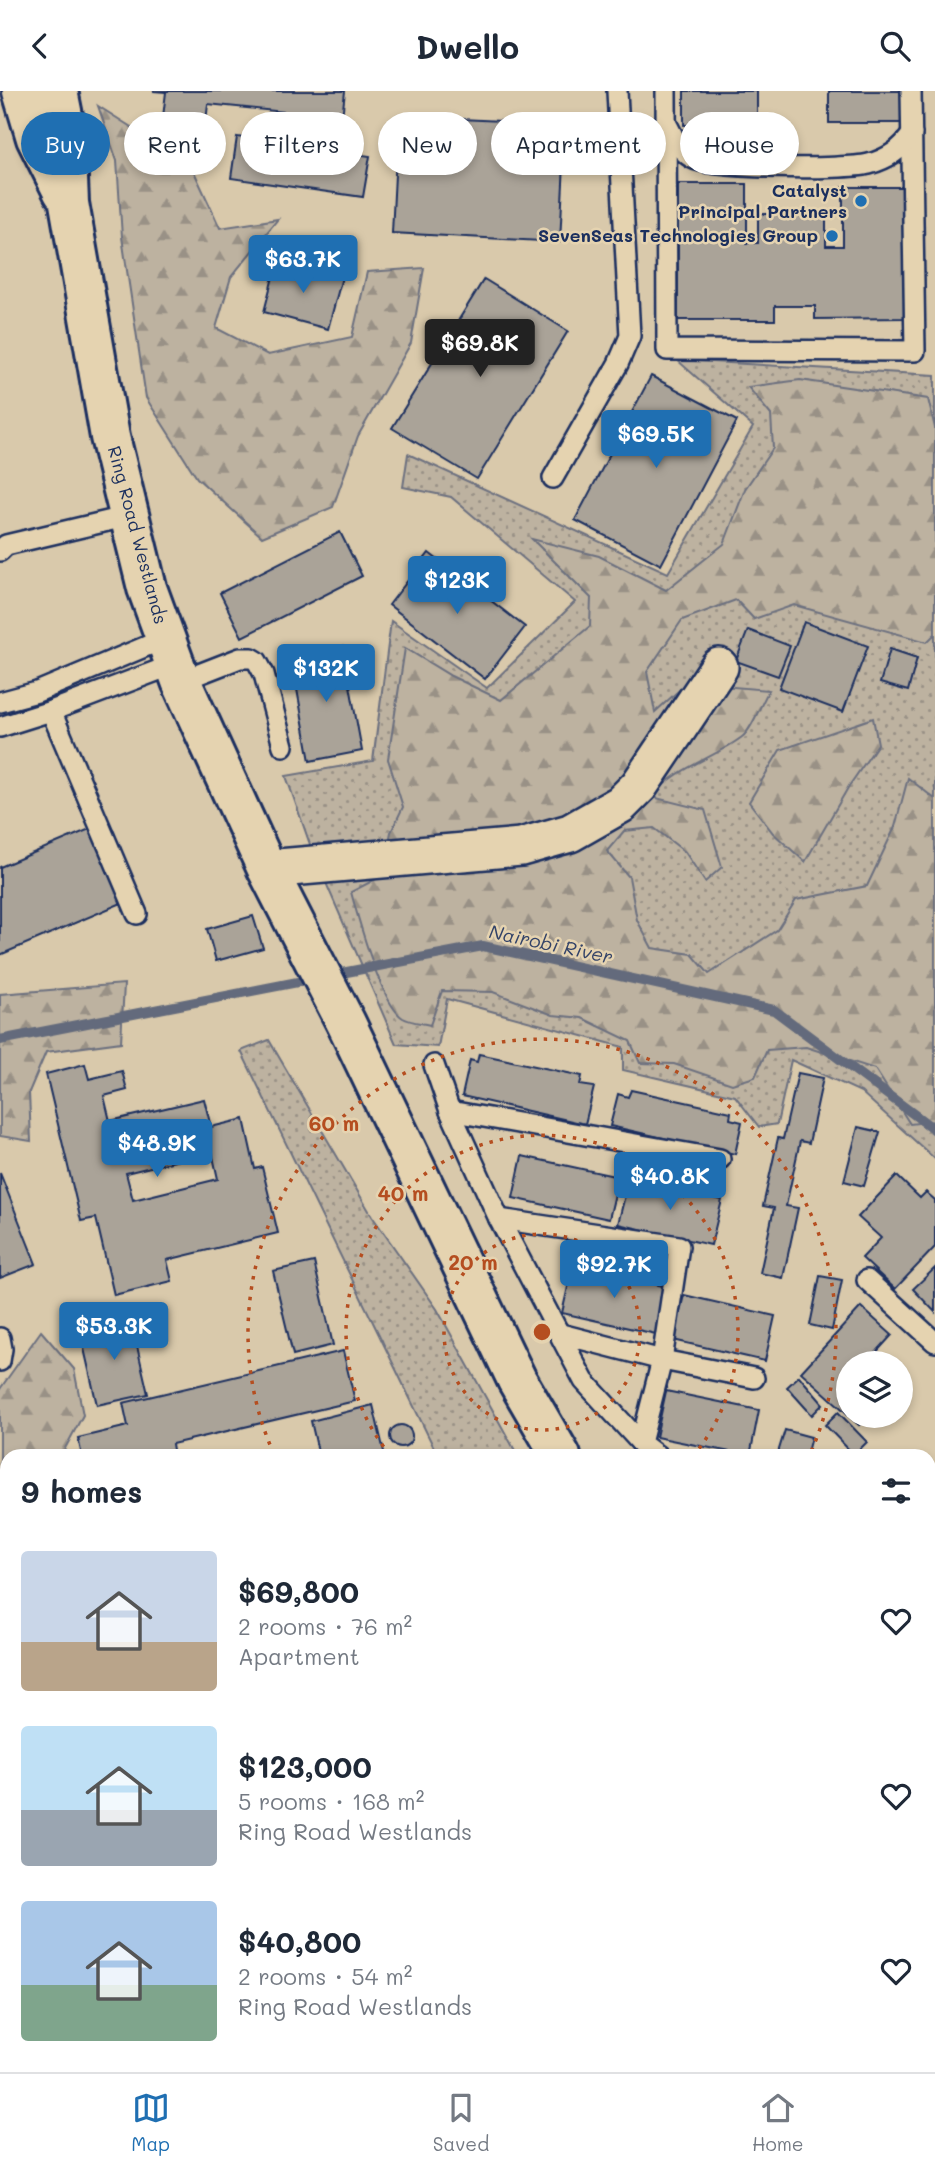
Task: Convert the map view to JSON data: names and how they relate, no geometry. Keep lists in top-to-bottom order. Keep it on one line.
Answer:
{"streets":{"main road":["Ring Road Westlands"]},"water":["Nairobi River"],"places":["Catalyst Principal Partners","SevenSeas Technologies Group"],"page":{"header":"Dwello","chip":["Buy","Rent","Filters","New","Apartment","House"],"price":["$63.7K","$69.8K","$69.5K","$123K","$132K","$48.9K","$40.8K","$92.7K","$53.3K"],"heading":"9 homes","list":[{"name":"$69,800","note":"2 rooms · 76 m² · Apartment"},{"name":"$123,000","note":"5 rooms · 168 m² · Ring Road Westlands"},{"name":"$40,800","note":"2 rooms · 54 m² · Ring Road Westlands"}],"tabs":["Map","Saved","Home"]},"rings":["60 m","40 m","20 m"]}
